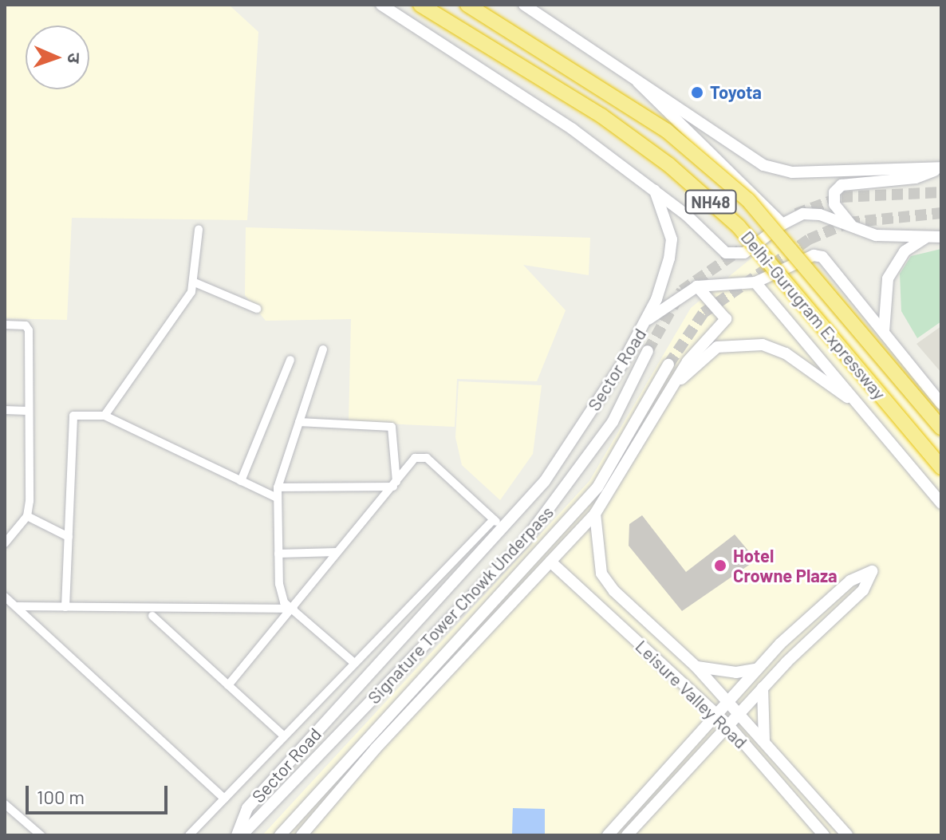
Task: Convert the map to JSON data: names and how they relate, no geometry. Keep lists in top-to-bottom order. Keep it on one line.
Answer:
{"streets":{"highway":["NH48","Delhi-Gurugram Expressway"],"main road":["Sector Road","Signature Tower Chowk Underpass","Leisure Valley Road"]},"places":["Toyota","Hotel Crowne Plaza"],"scale_bar":"100 m","north":"right"}
